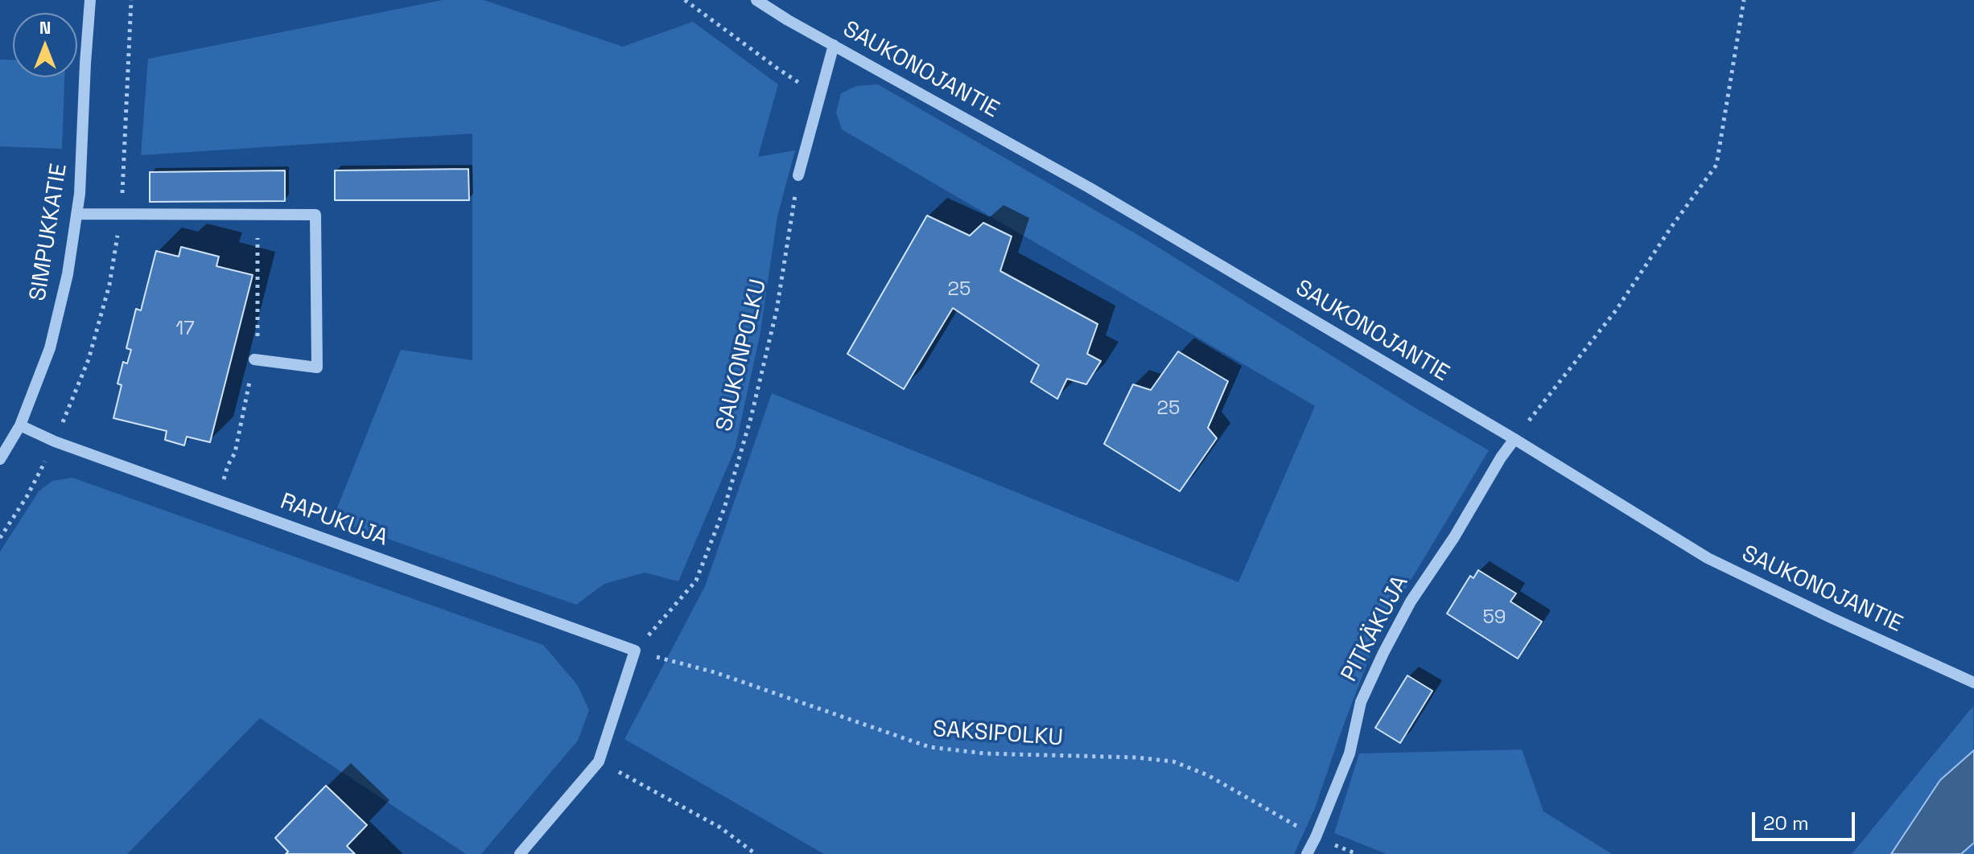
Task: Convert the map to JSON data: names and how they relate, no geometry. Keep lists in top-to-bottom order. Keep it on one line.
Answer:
{"streets":{"street":["SAUKONOJANTIE","SIMPUKKATIE","RAPUKUJA","PITKÄKUJA"],"path":["SAUKONPOLKU","SAKSIPOLKU"]},"crossings":[["SAUKONOJANTIE","PITKÄKUJA"],["SIMPUKKATIE","RAPUKUJA"],["SAUKONPOLKU","RAPUKUJA"],["SAUKONPOLKU","SAKSIPOLKU"],["RAPUKUJA","SAKSIPOLKU"],["PITKÄKUJA","SAKSIPOLKU"]],"house_numbers":["25","17","25","59"],"scale_bar":"20 m","north":"top"}
